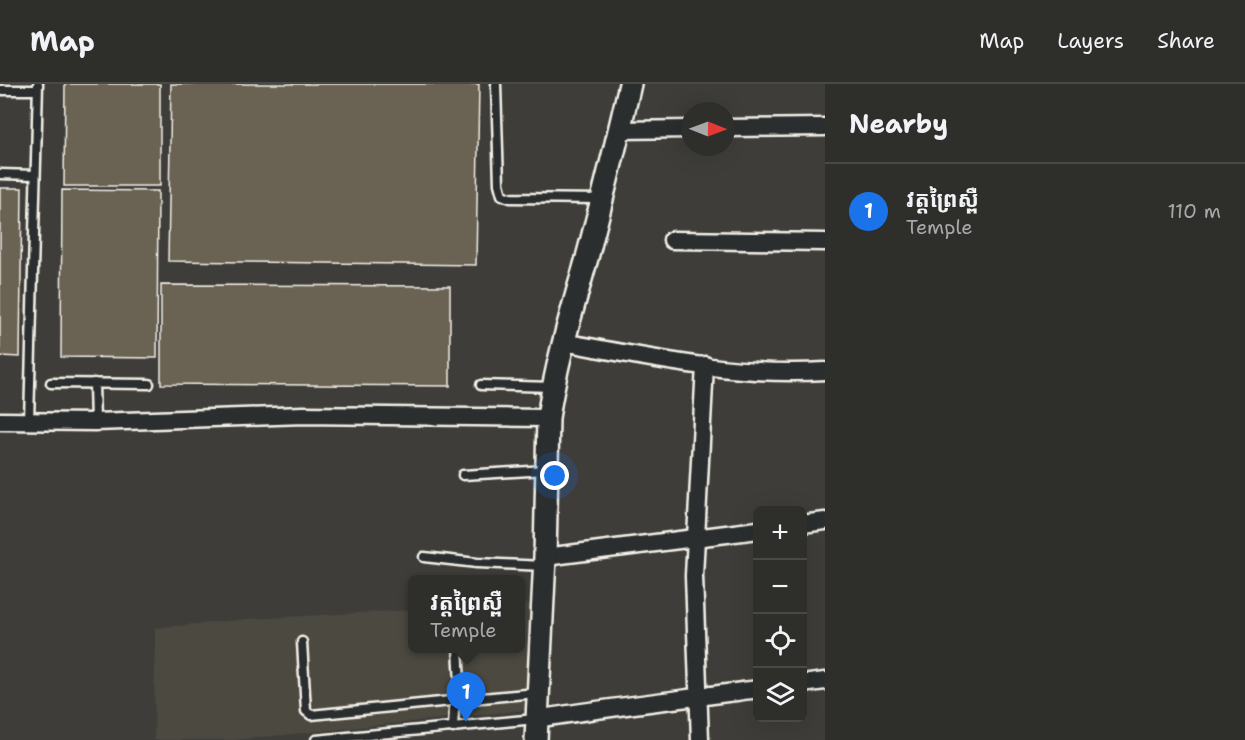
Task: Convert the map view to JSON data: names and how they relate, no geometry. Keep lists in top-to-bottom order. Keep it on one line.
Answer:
{"north":"right","page":{"header":"Map","nav":["Map","Layers","Share"],"heading":"Nearby","list":[{"mark":"1","name":"វត្តព្រៃស្ពឺ","note":"Temple","value":"110 m"}],"map_buttons":["+","−"],"popup":["វត្តព្រៃស្ពឺ","Temple"],"pins":"1"}}
